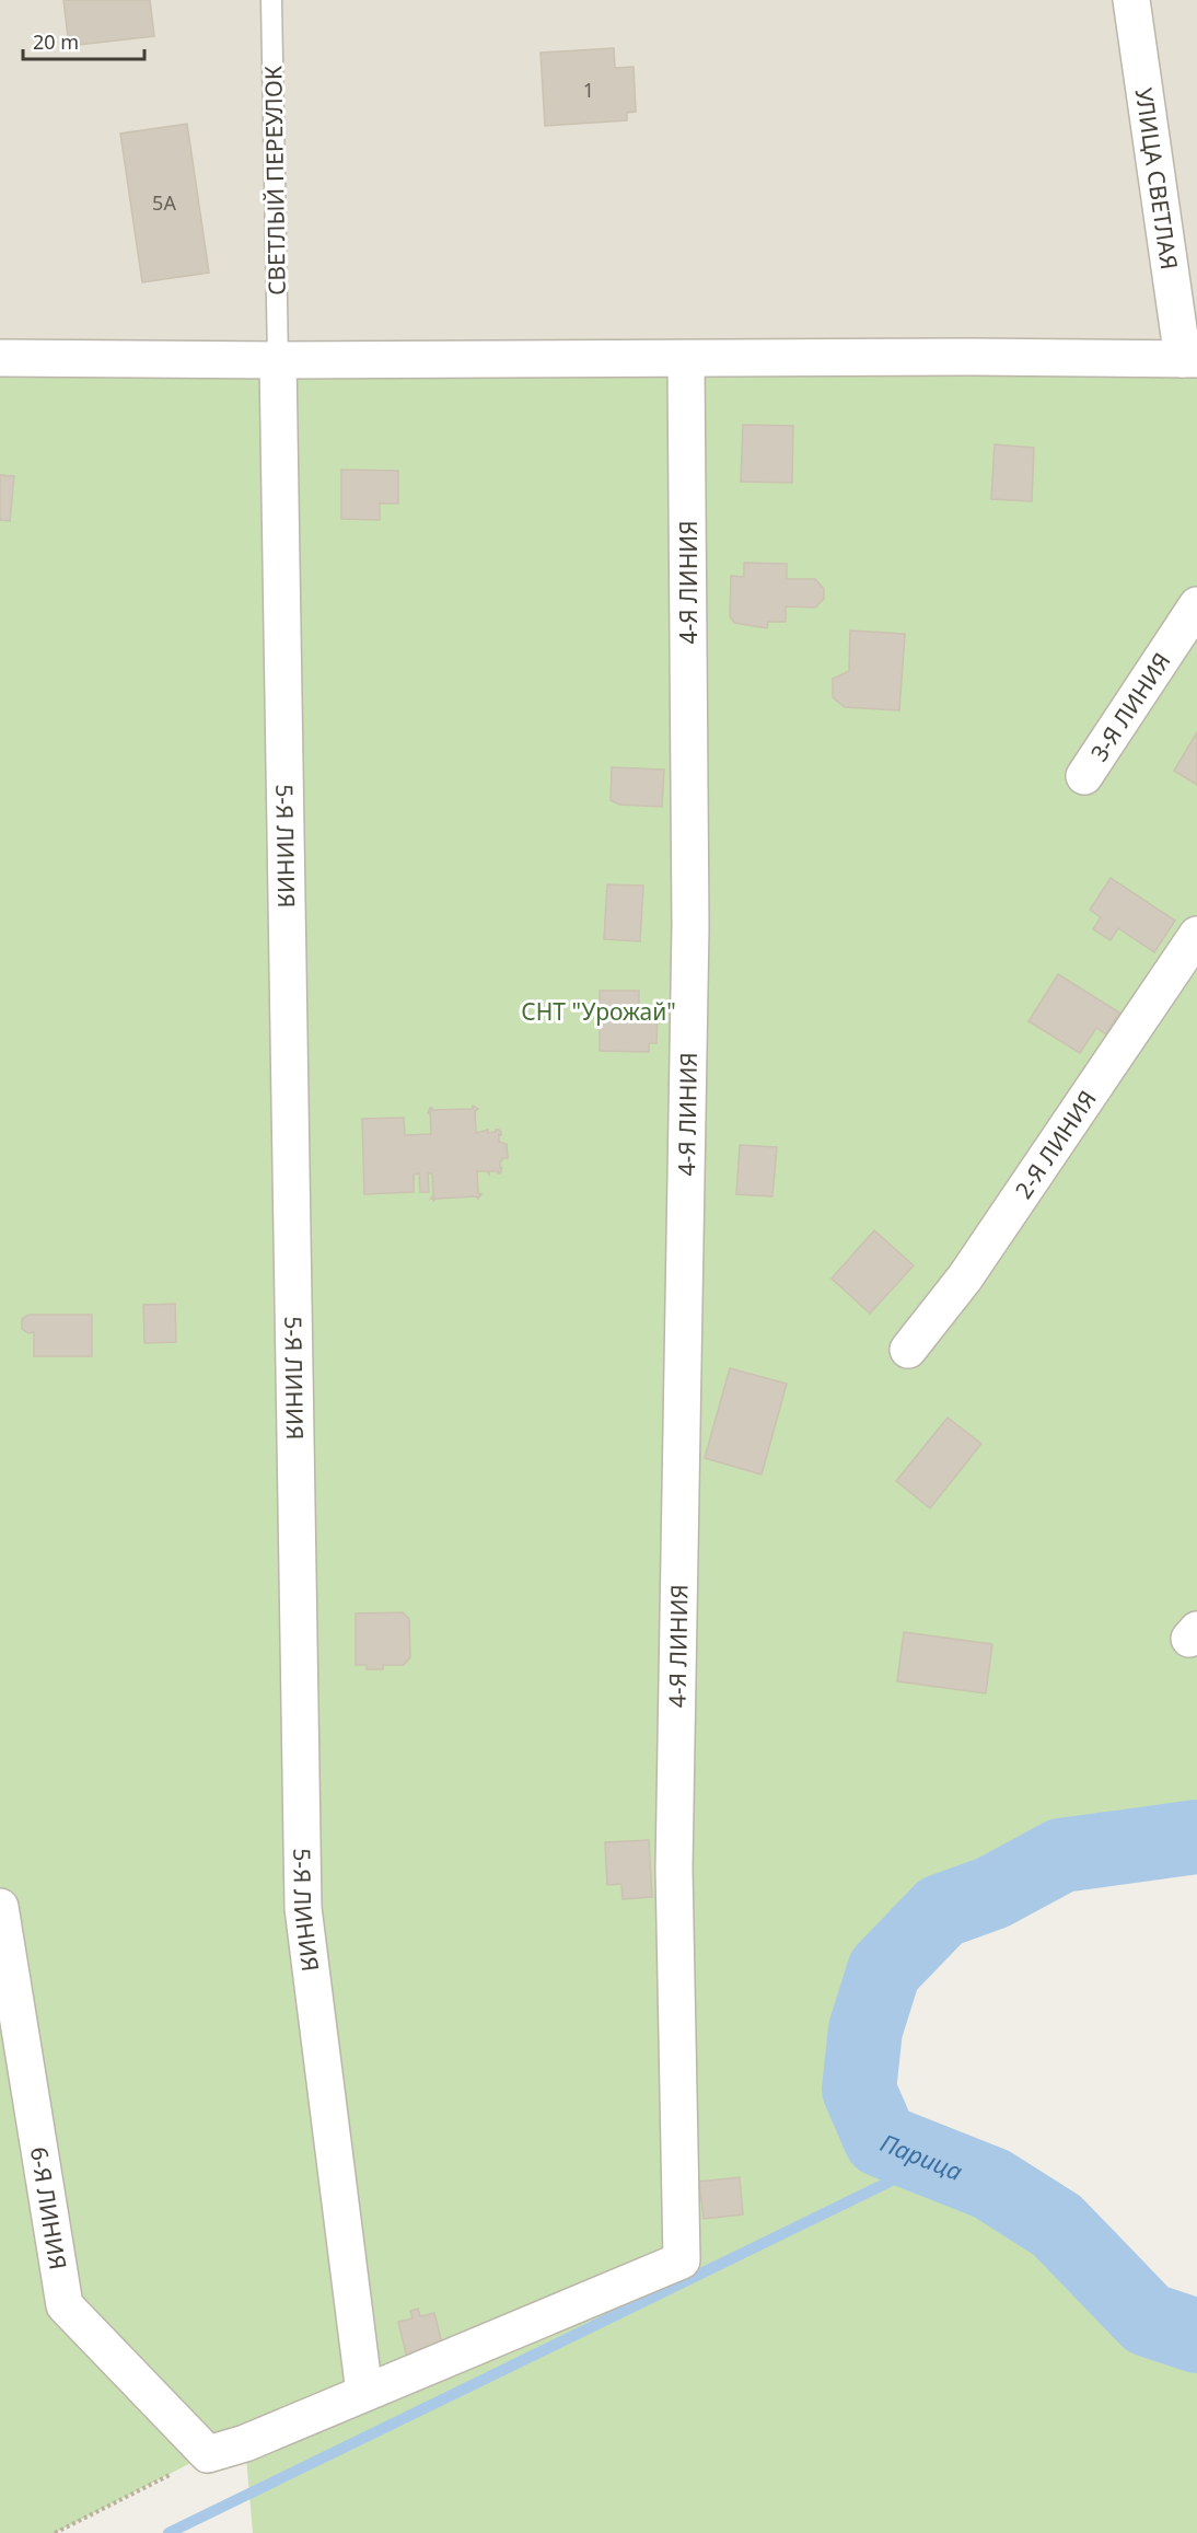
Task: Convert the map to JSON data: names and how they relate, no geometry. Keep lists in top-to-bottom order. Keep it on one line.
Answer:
{"streets":{"street":["УЛИЦА СВЕТЛАЯ","4-Я ЛИНИЯ","3-Я ЛИНИЯ","5-Я ЛИНИЯ","2-Я ЛИНИЯ","6-Я ЛИНИЯ"],"lane":["СВЕТЛЫЙ ПЕРЕУЛОК"]},"crossings":[["СВЕТЛЫЙ ПЕРЕУЛОК","5-Я ЛИНИЯ"],["4-Я ЛИНИЯ","5-Я ЛИНИЯ"]],"water":["Парица"],"parks":["СНТ \"Урожай\""],"house_numbers":["1","5А"],"scale_bar":"20 m"}
